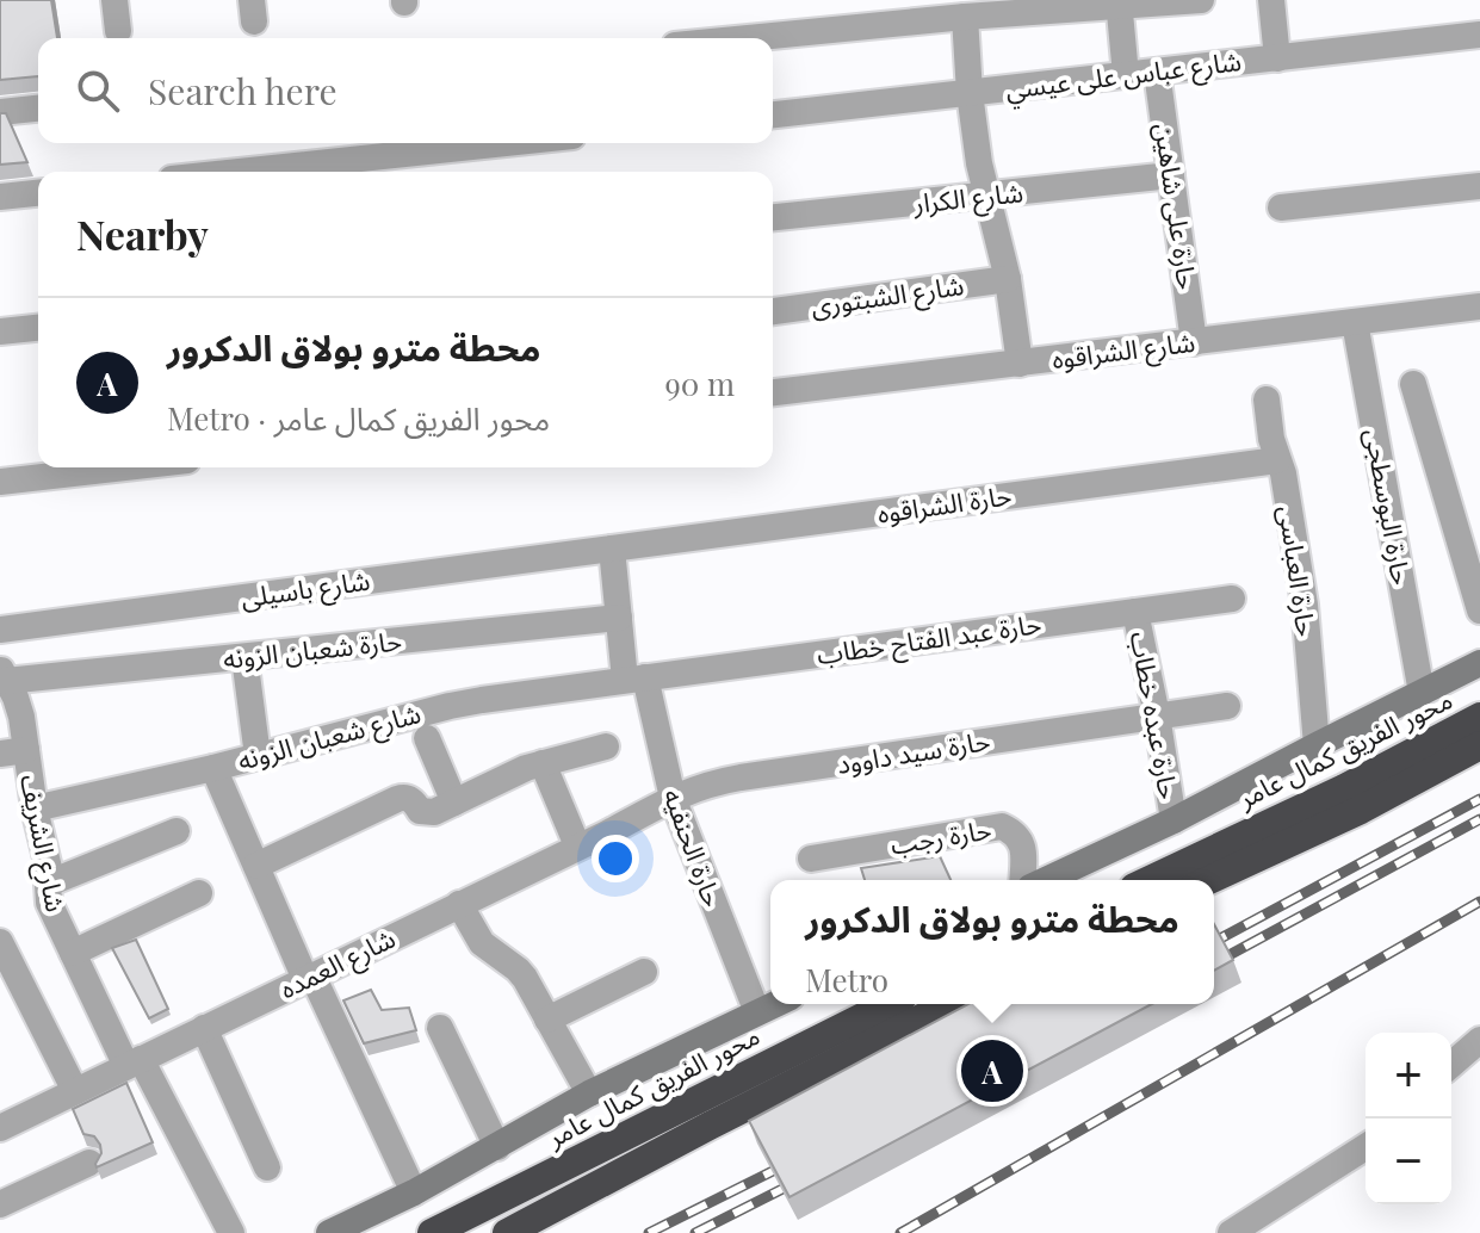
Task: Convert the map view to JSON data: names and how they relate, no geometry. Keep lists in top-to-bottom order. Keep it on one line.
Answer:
{"streets":{"highway":["محور الفريق كمال عامر"],"street":["شارع عباس على عيسي","شارع الكرار","حارة على شاهين","شارع الشبتورى","شارع الشراقوه","حارة الشراقوه","حارة البوسطجى","حارة العباسى","شارع باسيلى","حارة عبد الفتاح خطاب","حارة شعبان الزونه","حارة عبده خطاب","شارع شعبان الزونه","حارة سيد داوود","حارة رجب","شارع الشريف","حارة الحنفيه","شارع العمده"]},"crossings":[["شارع عباس على عيسي","حارة على شاهين"],["شارع الكرار","حارة على شاهين"],["حارة على شاهين","شارع الشراقوه"],["شارع الشراقوه","حارة البوسطجى"],["حارة الشراقوه","حارة العباسى"],["حارة الشراقوه","شارع باسيلى"],["حارة الشراقوه","حارة الحنفيه"],["شارع باسيلى","حارة الحنفيه"],["حارة عبد الفتاح خطاب","حارة عبده خطاب"],["حارة عبد الفتاح خطاب","شارع شعبان الزونه"],["حارة عبد الفتاح خطاب","حارة الحنفيه"],["حارة شعبان الزونه","شارع الشريف"],["حارة شعبان الزونه","حارة الحنفيه"],["حارة عبده خطاب","حارة سيد داوود"],["شارع شعبان الزونه","شارع الشريف"],["شارع شعبان الزونه","حارة الحنفيه"],["حارة سيد داوود","حارة الحنفيه"],["حارة سيد داوود","شارع العمده"],["شارع الشريف","شارع العمده"],["حارة الحنفيه","شارع العمده"]],"page":{"search":"Search here","heading":"Nearby","list":[{"mark":"A","name":"محطة مترو بولاق الدكرور","note":"Metro · محور الفريق كمال عامر","value":"90 m"}],"popup":["محطة مترو بولاق الدكرور","Metro"],"map_buttons":["+","−"],"pins":"A"}}
